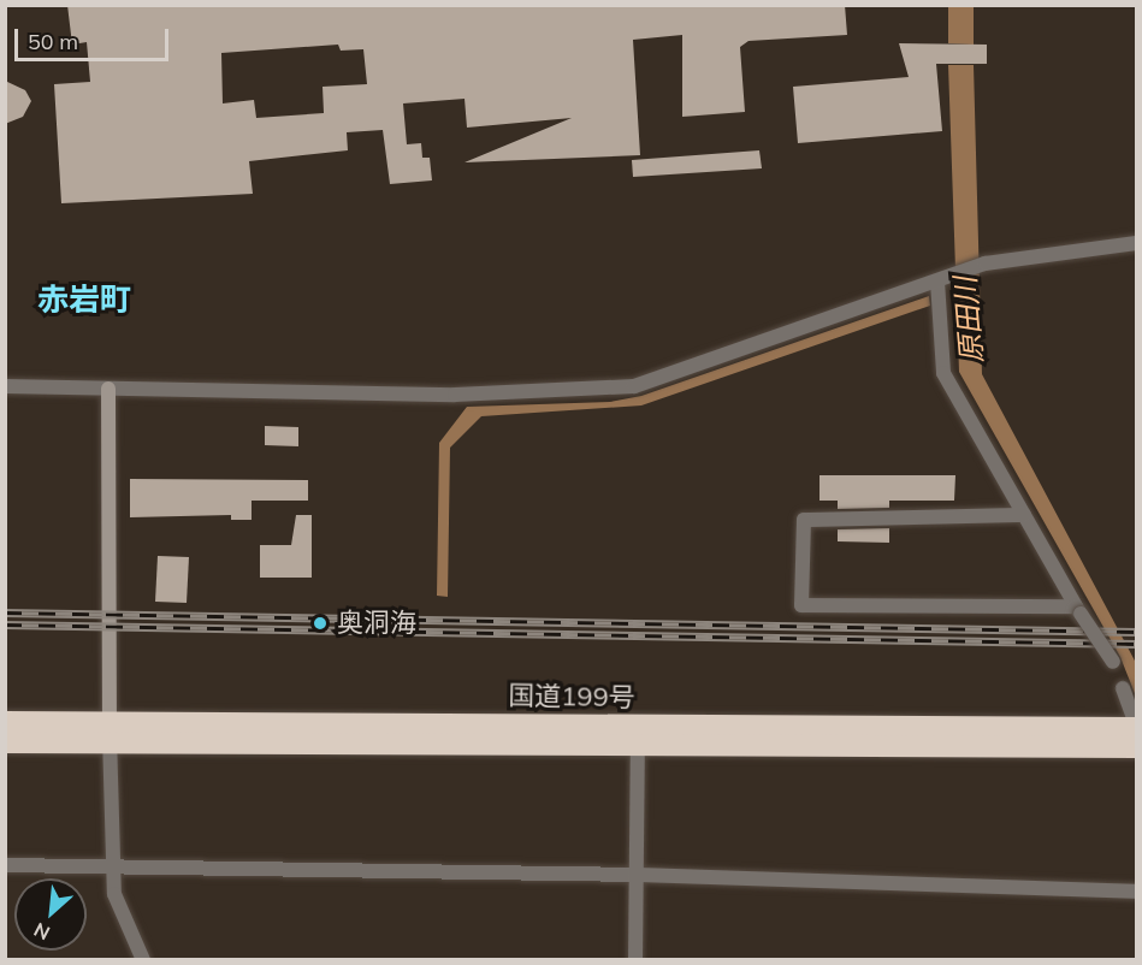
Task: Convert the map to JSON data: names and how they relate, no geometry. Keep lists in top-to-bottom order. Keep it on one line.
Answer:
{"streets":{"highway":["国道199号"]},"districts":["赤岩町"],"water":["原田川"],"places":["奥洞海"],"scale_bar":"50 m","north":"bottom left"}
